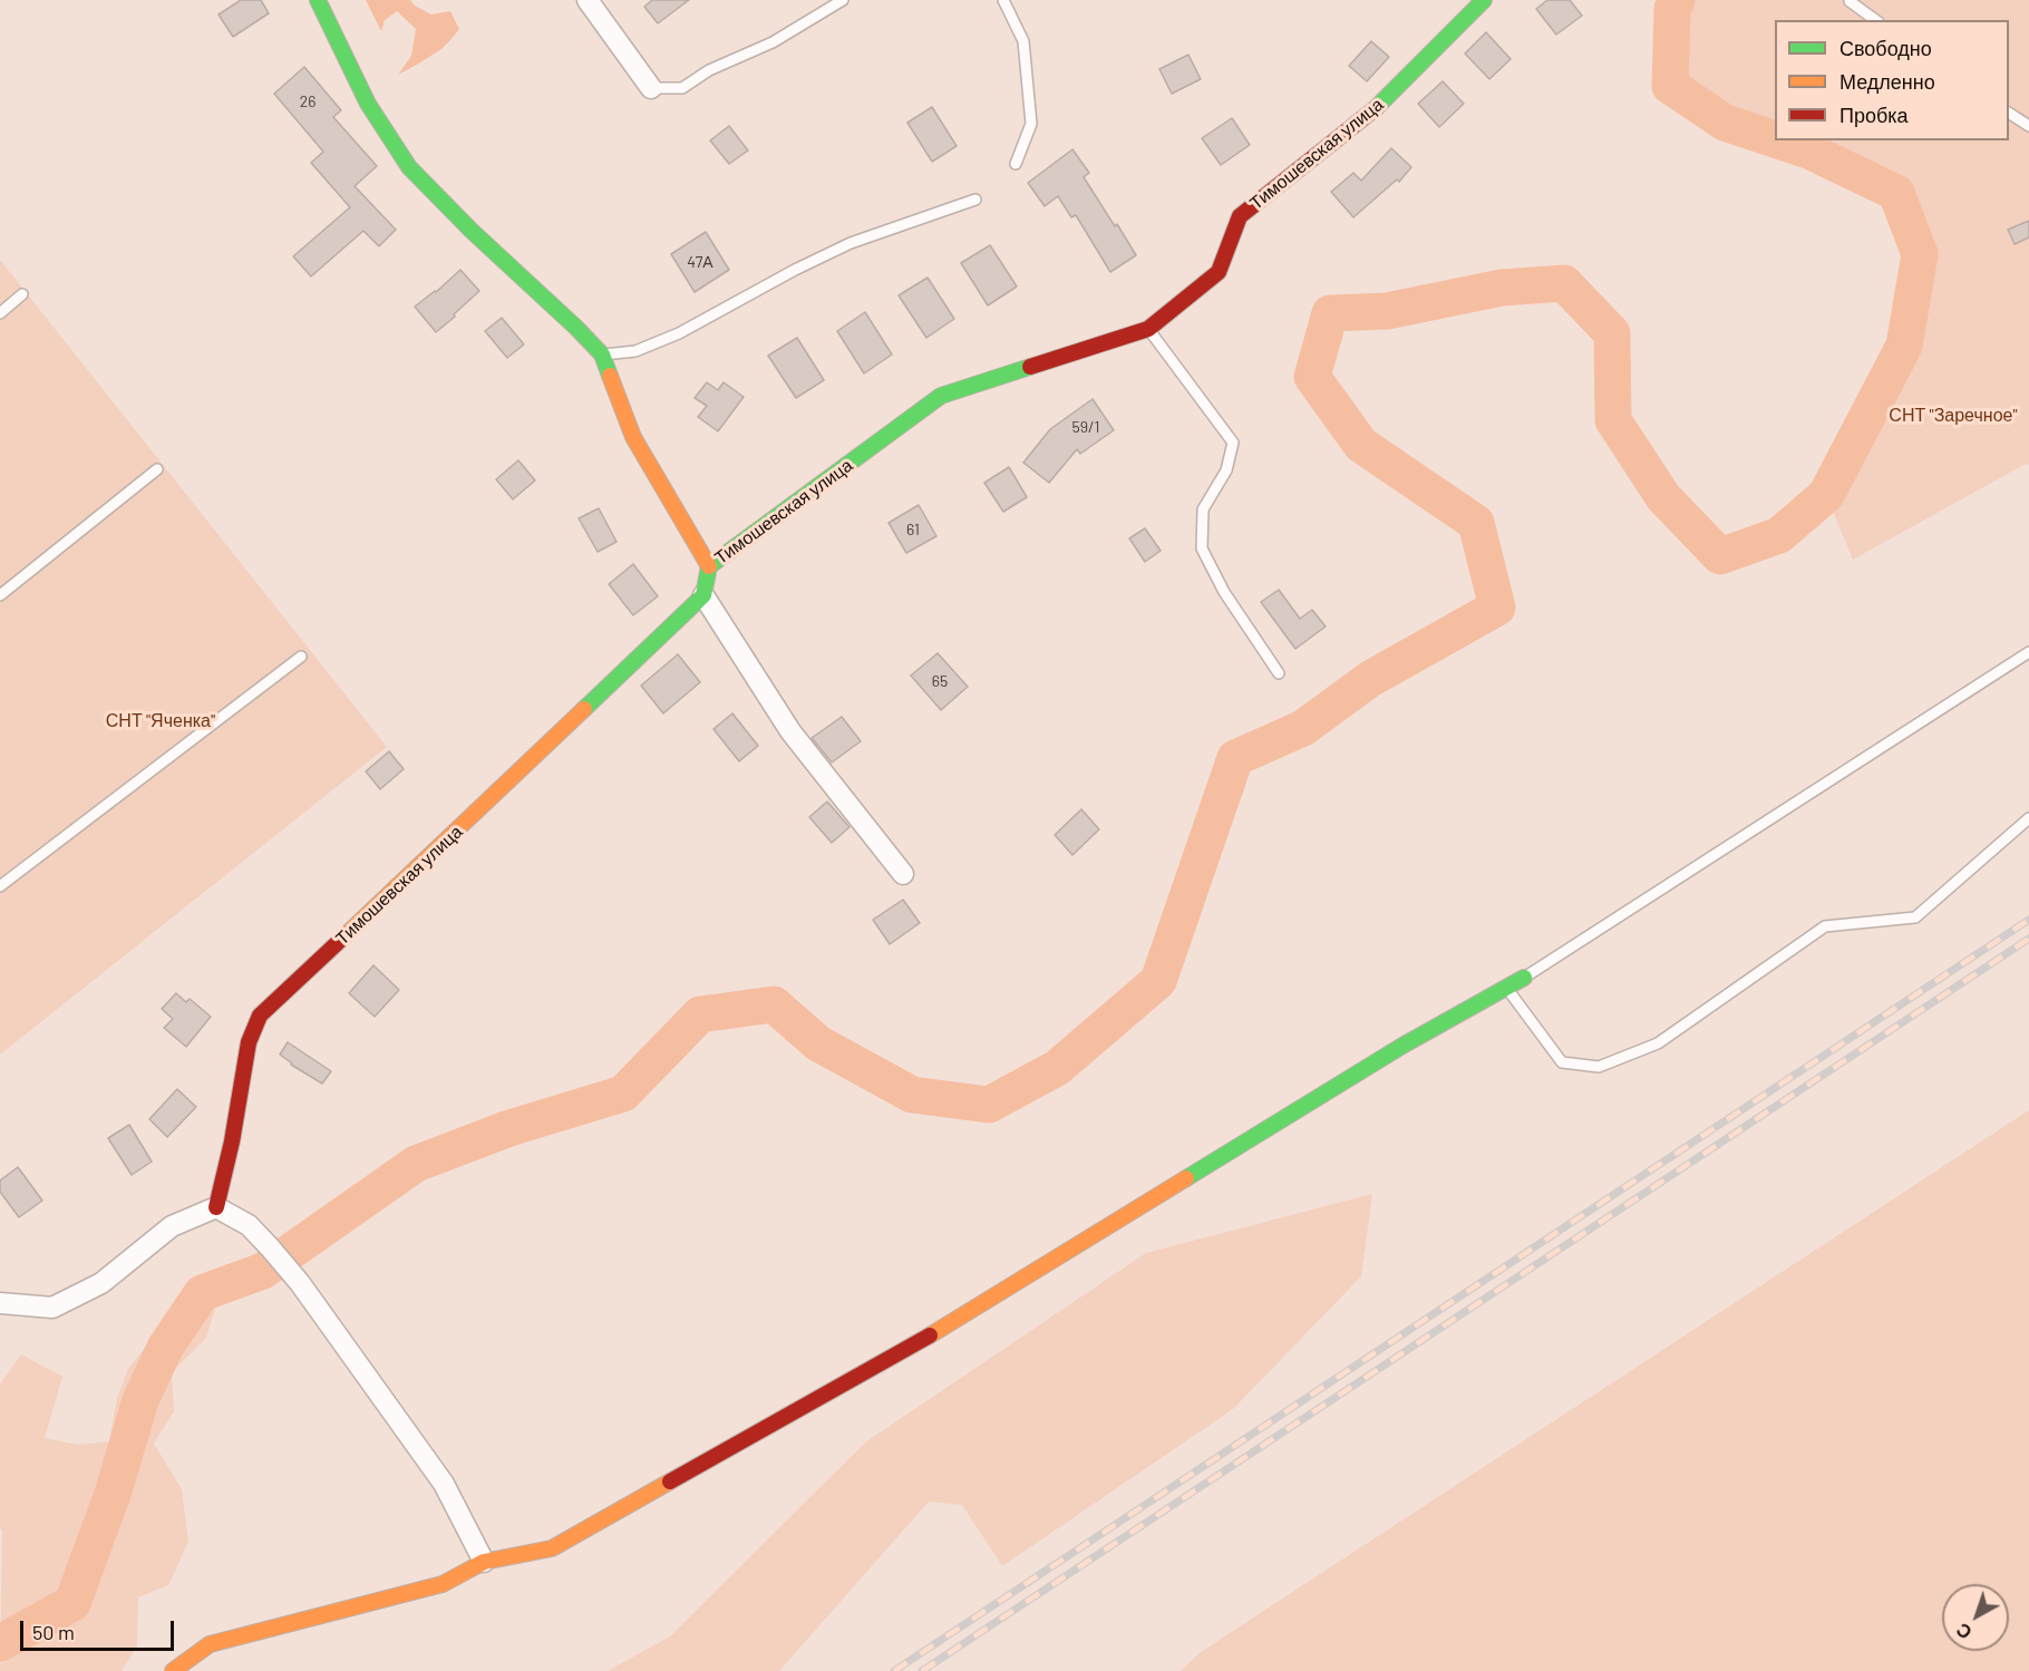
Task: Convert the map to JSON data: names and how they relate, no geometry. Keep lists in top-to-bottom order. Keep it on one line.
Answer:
{"streets":{"street":["Тимошевская улица"]},"parks":["СНТ \"Заречное\"","СНТ \"Яченка\""],"house_numbers":["26","47А","59/1","61","65"],"legend":["Свободно","Медленно","Пробка"],"scale_bar":"50 m","north":"bottom left"}
